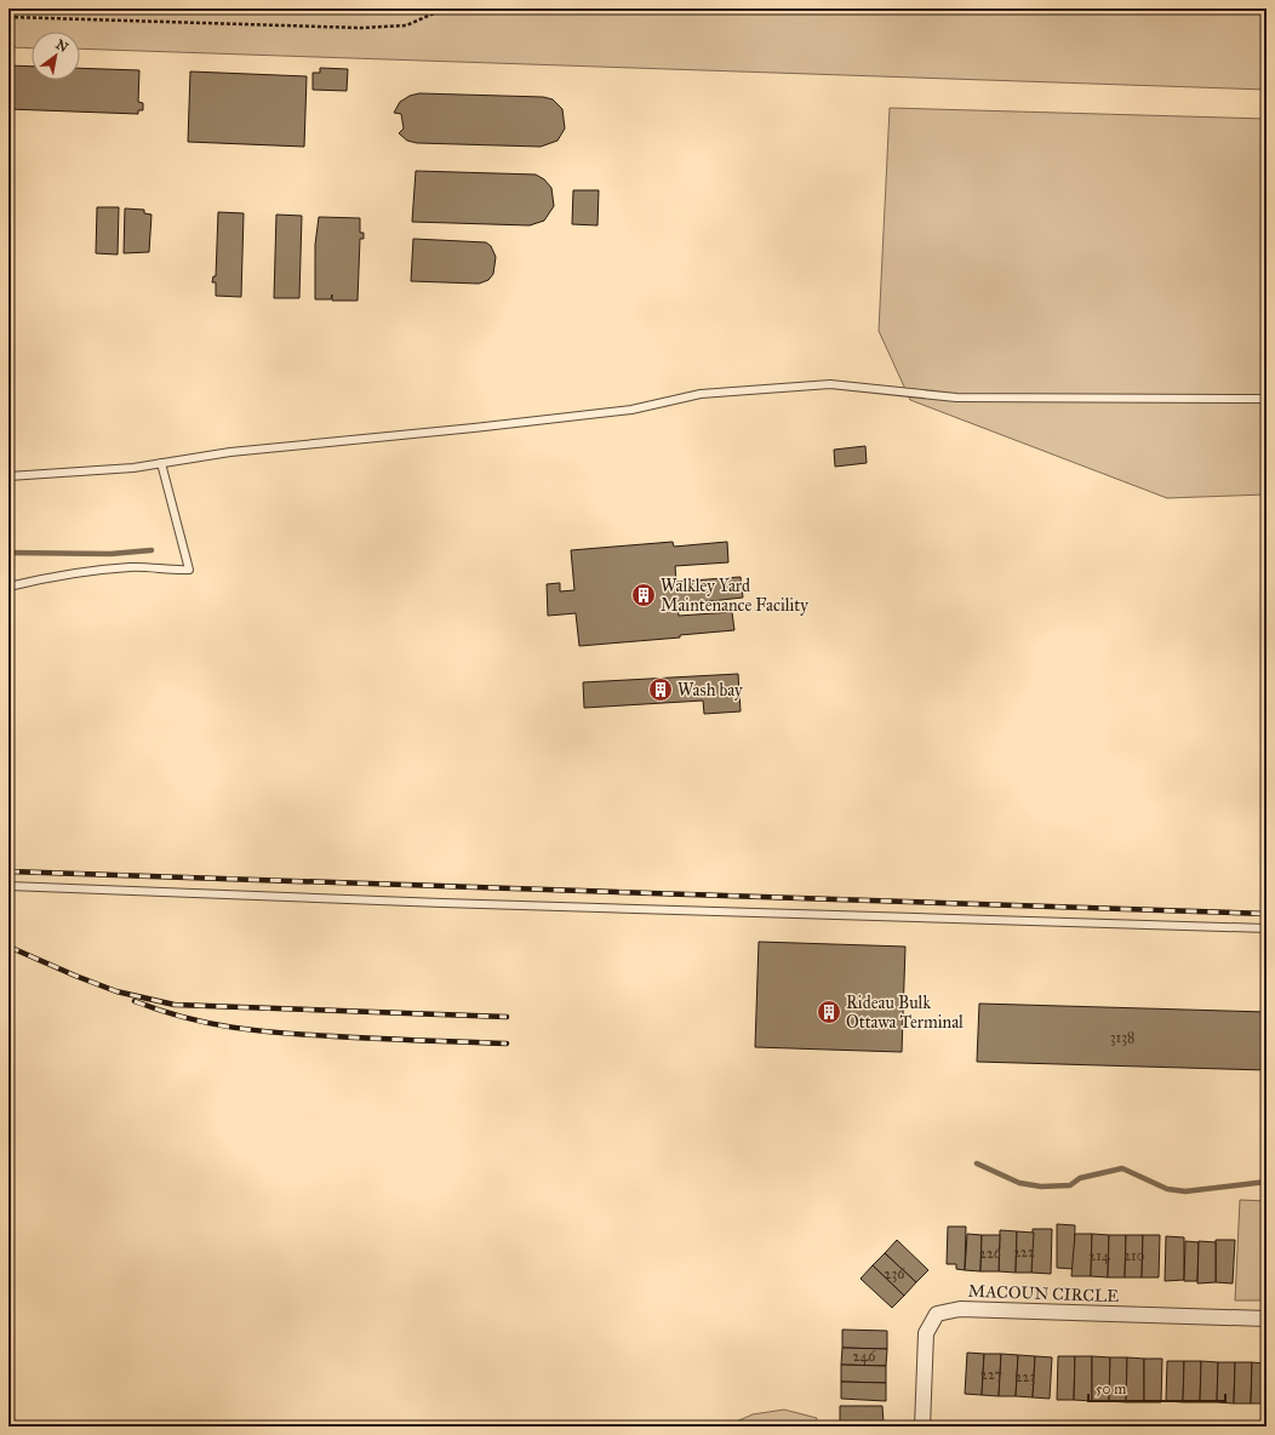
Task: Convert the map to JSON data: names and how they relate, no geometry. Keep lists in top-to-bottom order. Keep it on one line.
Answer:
{"streets":{"street":["MACOUN CIRCLE"]},"places":{"building":["Walkley Yard Maintenance Facility","Wash bay","Rideau Bulk Ottawa Terminal"]},"house_numbers":["3138","222","226","214","210","236","246","227","223"],"scale_bar":"50 m","north":"top right"}
